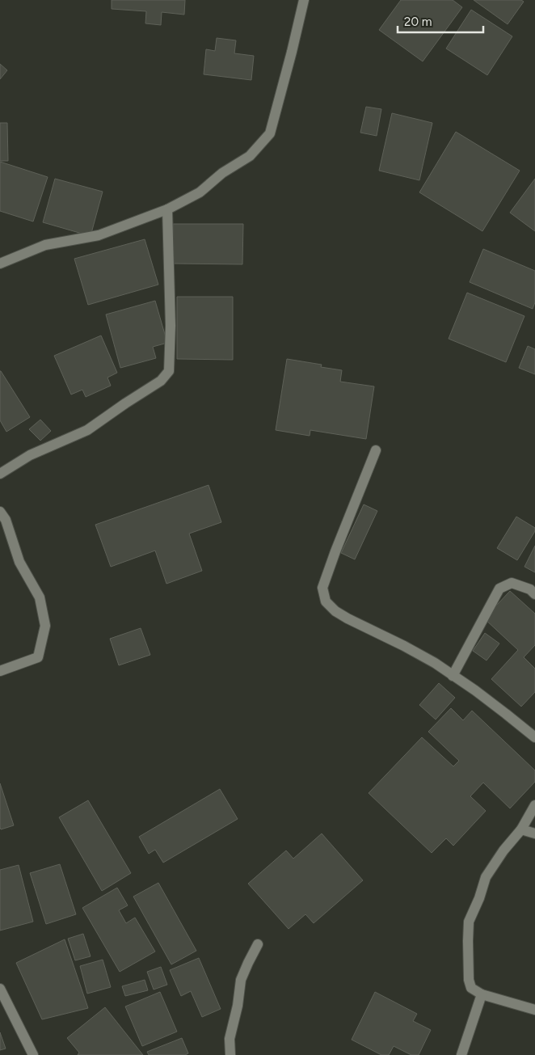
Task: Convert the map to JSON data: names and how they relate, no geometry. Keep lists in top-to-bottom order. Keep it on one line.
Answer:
{"scale_bar":"20 m"}
